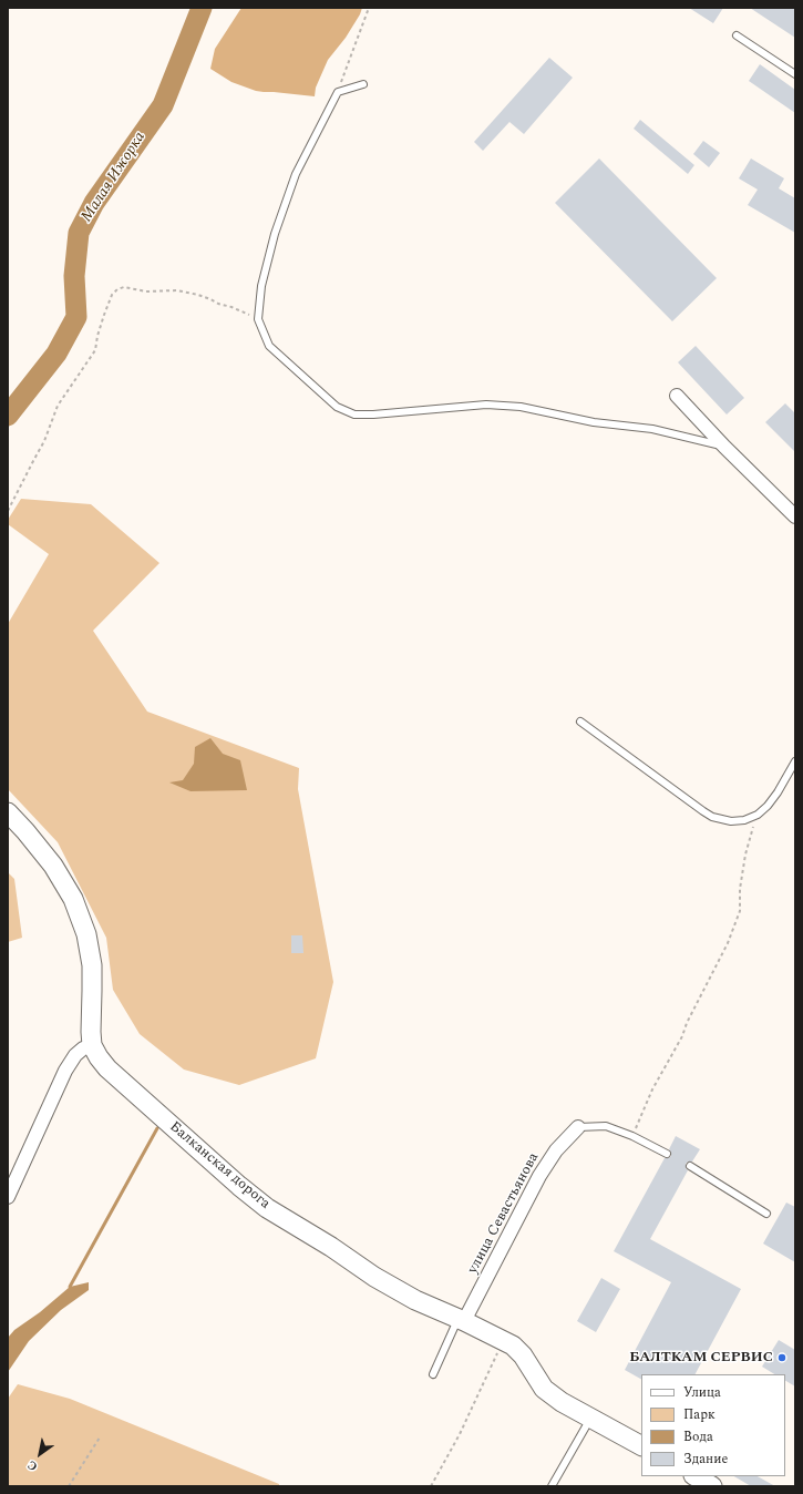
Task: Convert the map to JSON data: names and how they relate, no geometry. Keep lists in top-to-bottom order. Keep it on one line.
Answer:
{"streets":{"street":["Балканская дорога","улица Севастьянова"]},"crossings":[["Балканская дорога","улица Севастьянова"]],"water":["Малая Ижорка"],"places":["БАЛТКАМ СЕРВИС"],"legend":["Улица","Парк","Вода","Здание"],"north":"bottom left"}
